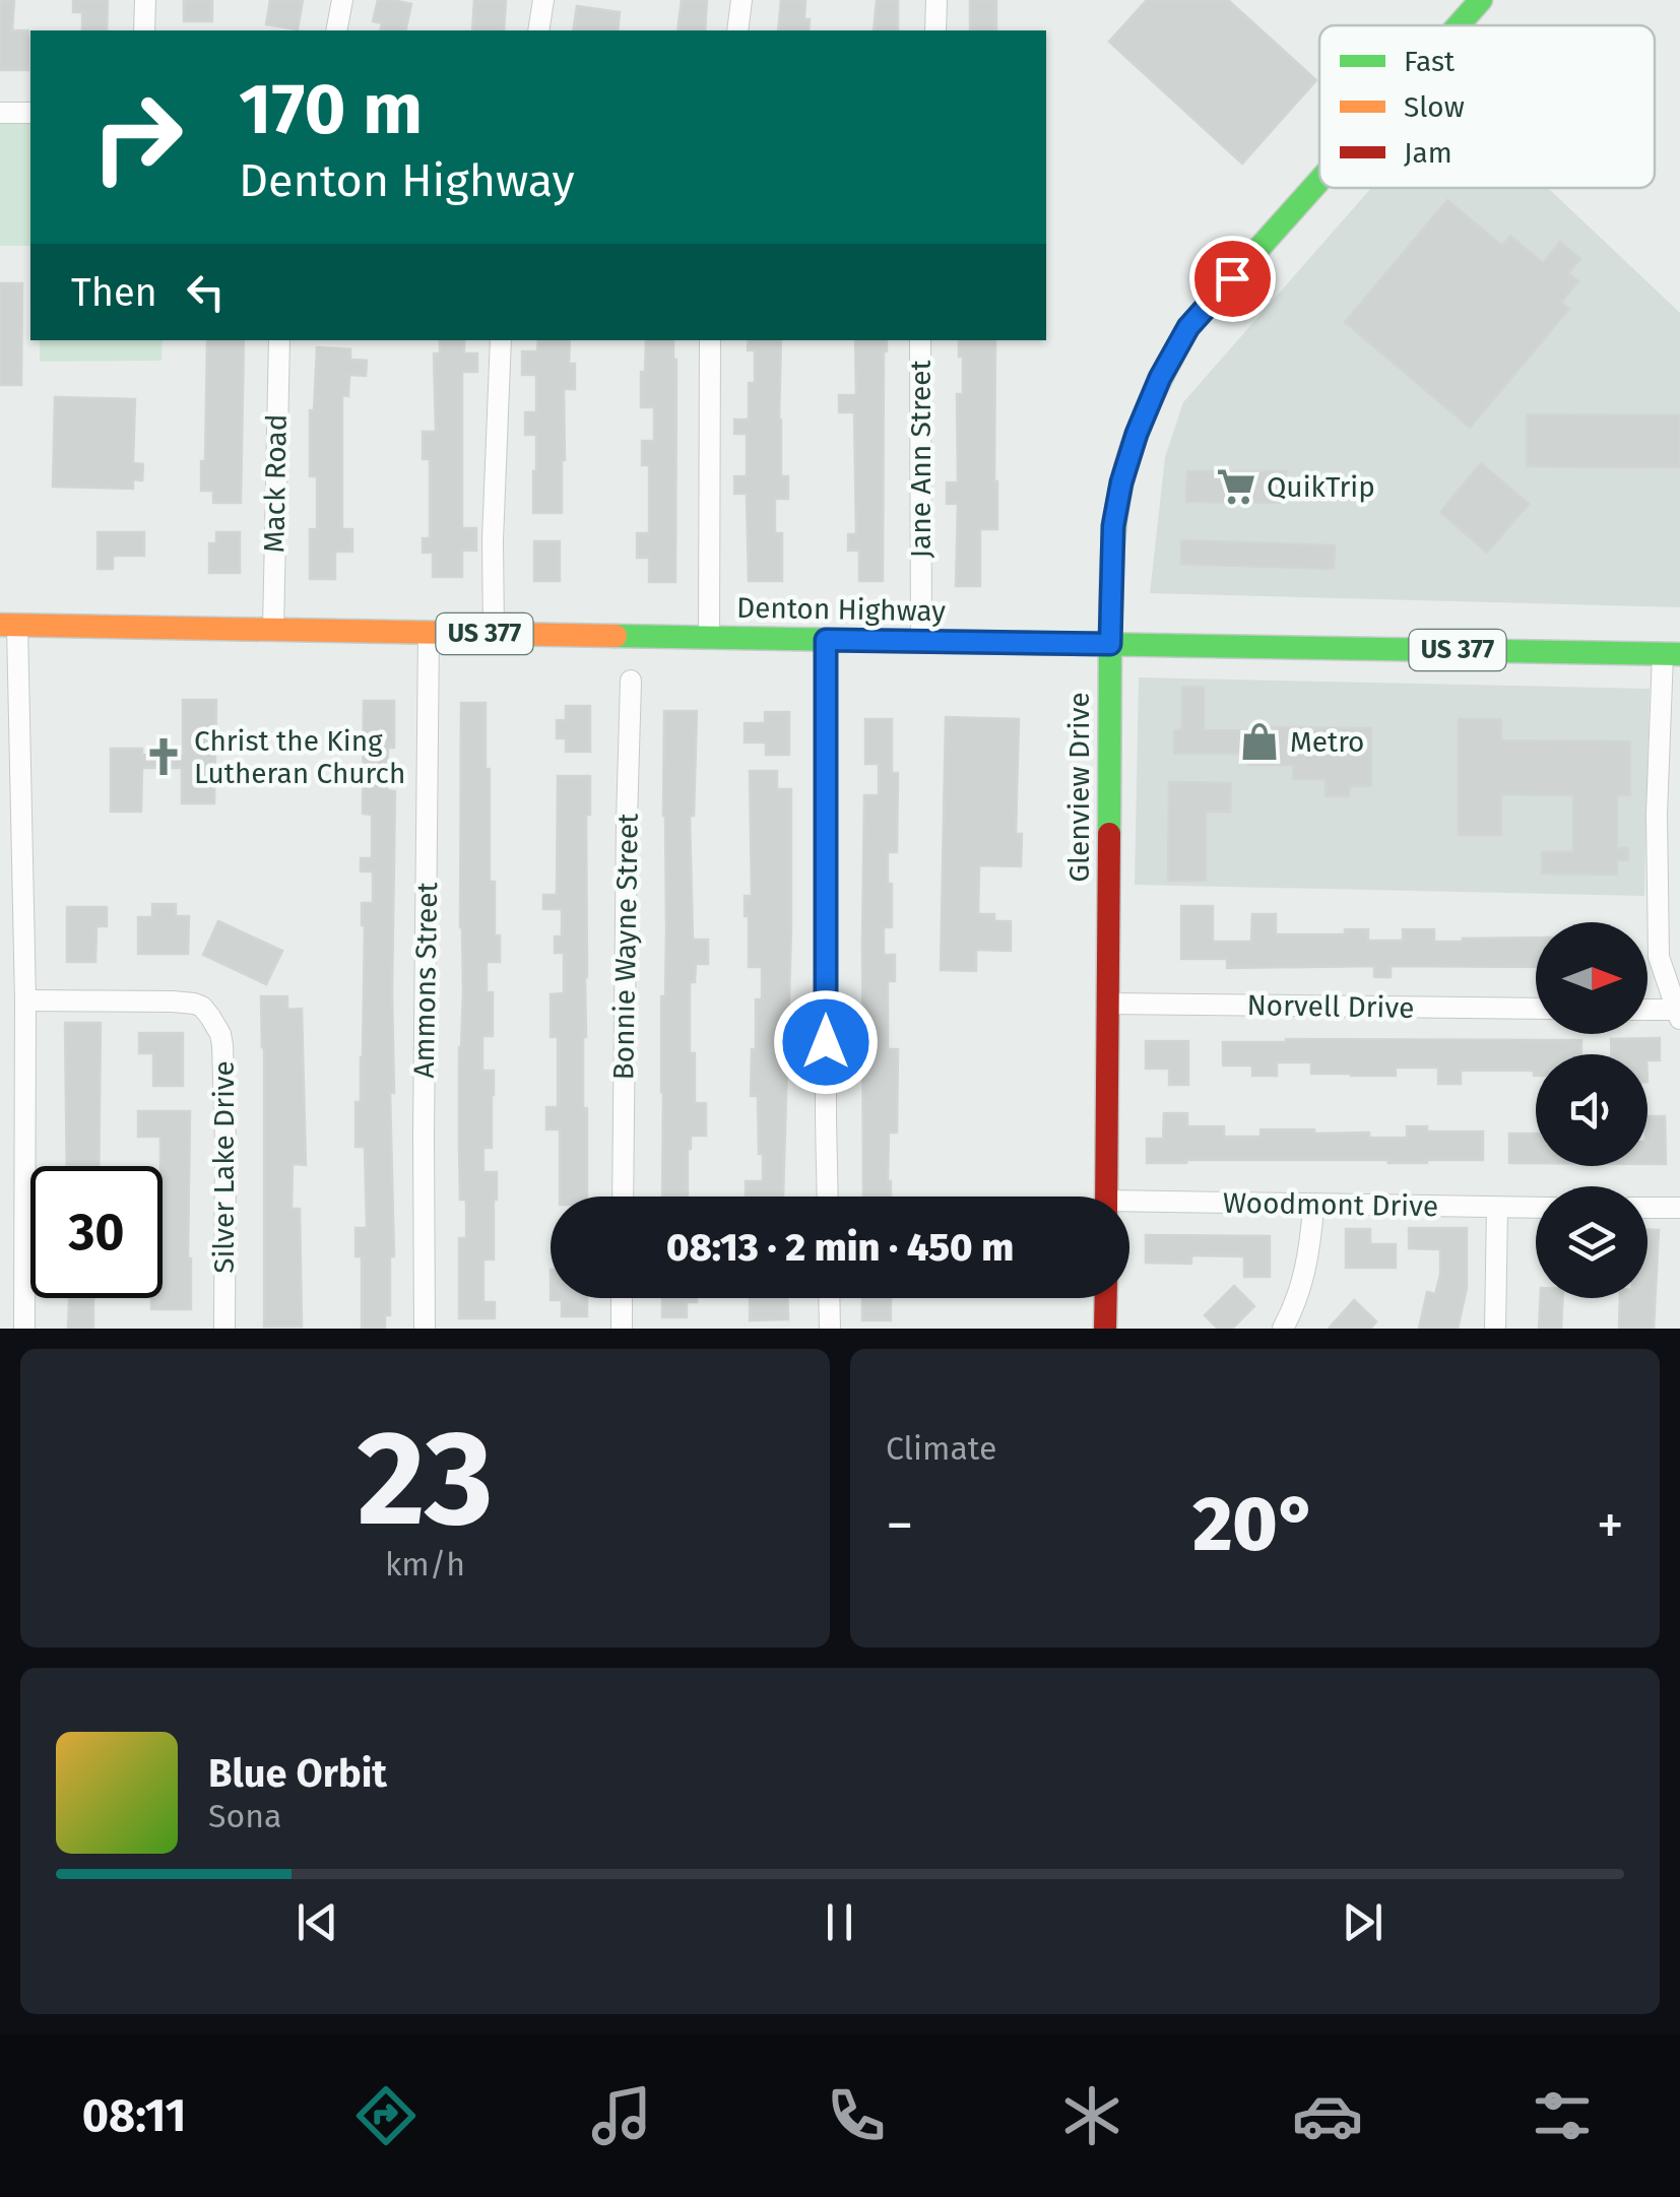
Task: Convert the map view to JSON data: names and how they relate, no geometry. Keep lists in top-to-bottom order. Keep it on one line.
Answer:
{"streets":{"main road":["Denton Highway","US 377","Glenview Drive"],"street":["Jane Ann Street","Mack Road","Bonnie Wayne Street","Ammons Street","Norvell Drive","Silver Lake Drive","Woodmont Drive"]},"crossings":[["Jane Ann Street","Denton Highway"],["Mack Road","Denton Highway"],["Denton Highway","Glenview Drive"],["Denton Highway","Ammons Street"],["Glenview Drive","Norvell Drive"]],"places":{"supermarket":["QuikTrip"],"shop":["Metro"],"church":["Christ the King Lutheran Church"]},"legend":["Fast","Slow","Jam"],"north":"right","page":{"turn":["170 m","Denton Highway"],"then":"Then","limit":"30","trip":"08:13 · 2 min · 450 m","tile":[["23","km/h"],"Climate"],"heat":["−","20°","+"],"song":["Blue Orbit","Sona"],"tabs":"08:11"}}
